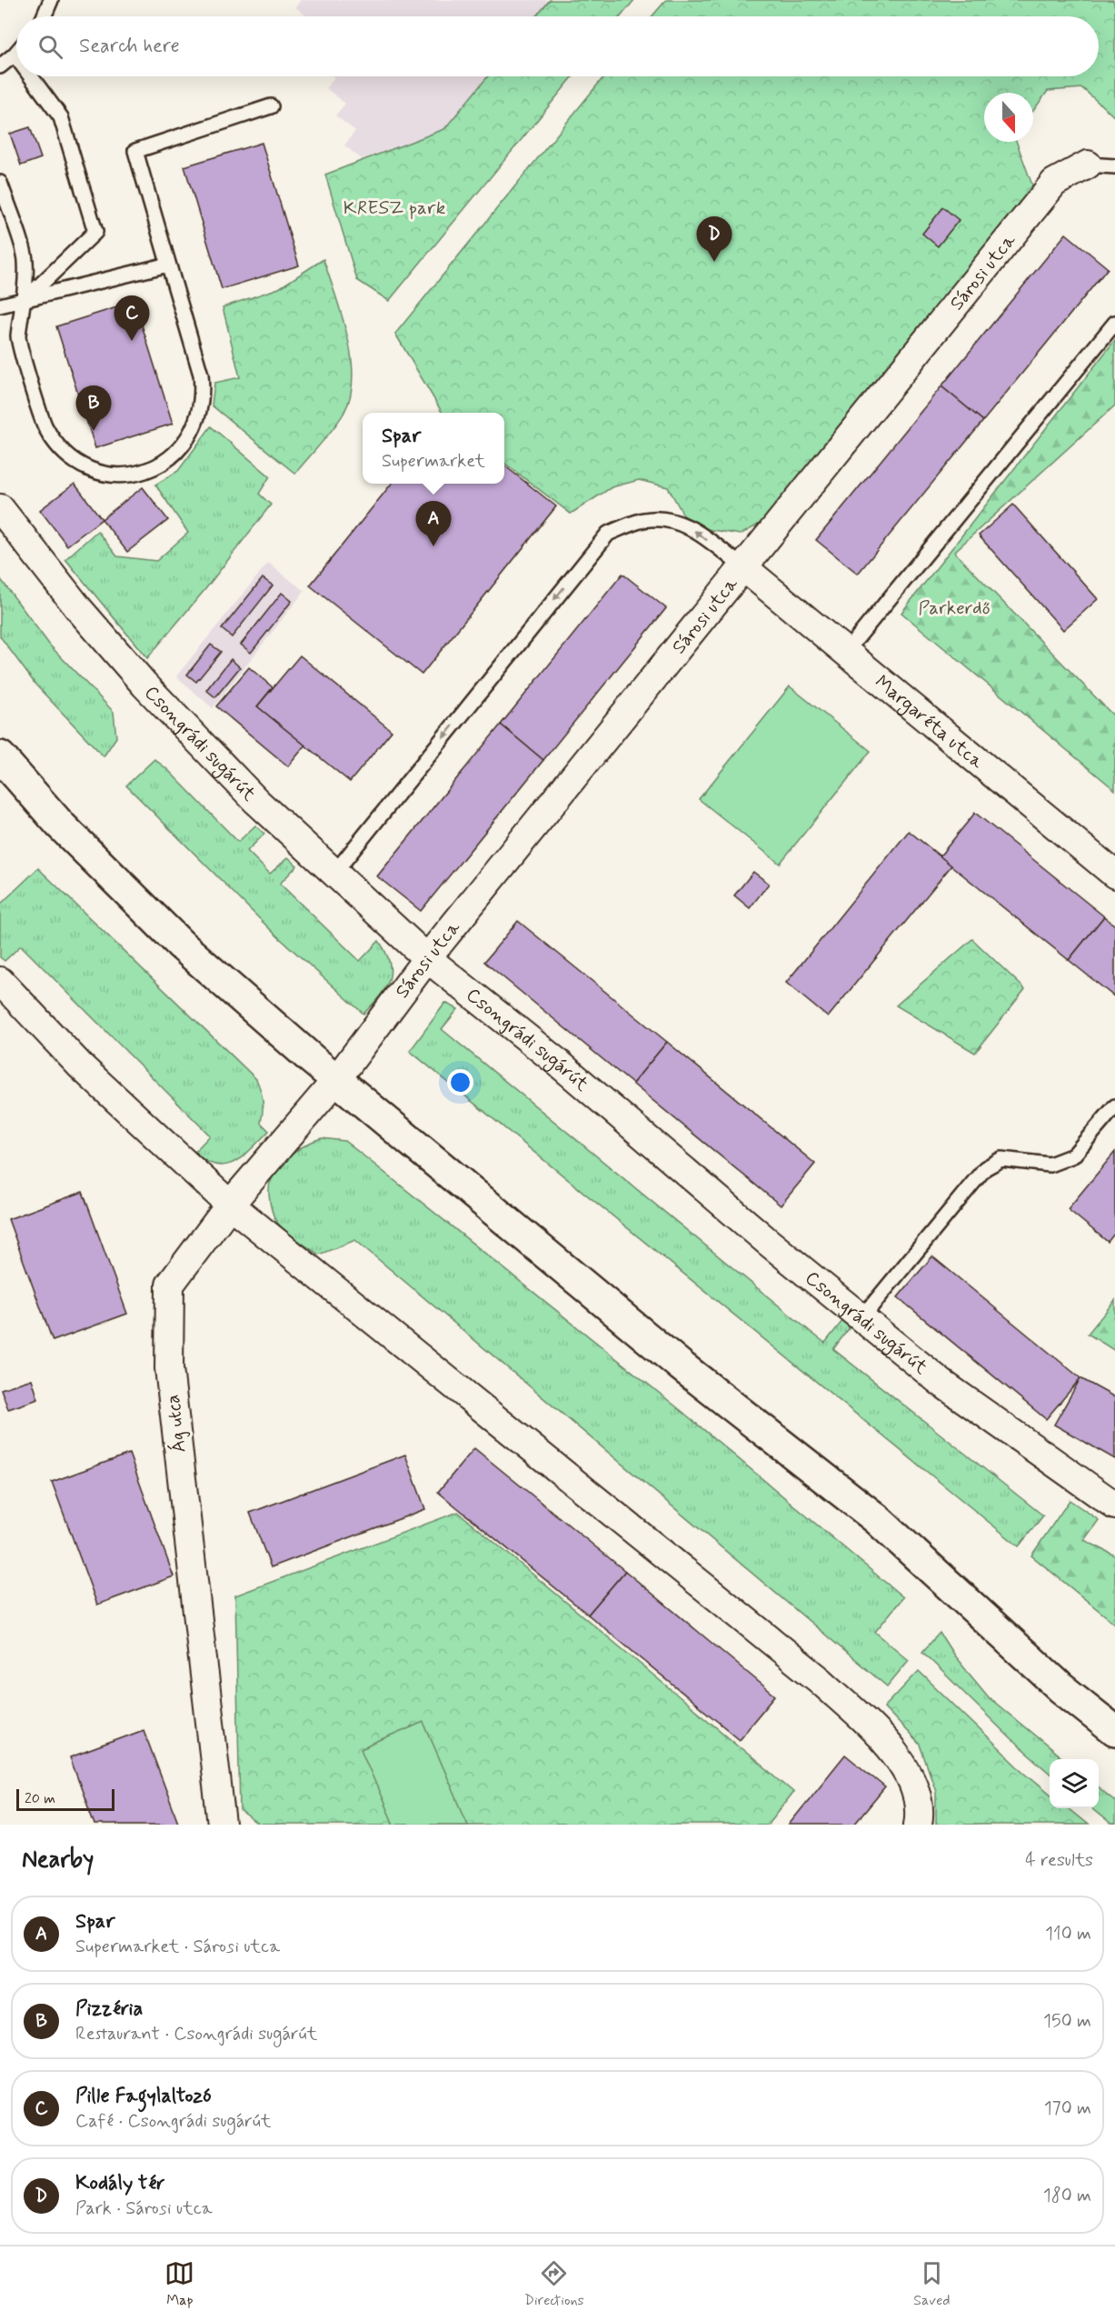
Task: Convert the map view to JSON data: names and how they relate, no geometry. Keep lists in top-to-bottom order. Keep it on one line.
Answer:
{"streets":{"street":["Sárosi utca","Margaréta utca","Csongrádi sugárút","Ág utca"]},"crossings":[["Sárosi utca","Margaréta utca"],["Sárosi utca","Csongrádi sugárút"],["Sárosi utca","Ág utca"]],"parks":["KRESZ park","Parkerdő"],"scale_bar":"20 m","north":"bottom","page":{"search":"Search here","pins":["D","C","B","A"],"popup":["Spar","Supermarket"],"scale":"20 m","heading":["Nearby","4 results"],"list":[{"mark":"A","name":"Spar","note":"Supermarket · Sárosi utca","value":"110 m"},{"mark":"B","name":"Pizzéria","note":"Restaurant · Csongrádi sugárút","value":"150 m"},{"mark":"C","name":"Pille Fagylaltozó","note":"Café · Csongrádi sugárút","value":"170 m"},{"mark":"D","name":"Kodály tér","note":"Park · Sárosi utca","value":"180 m"}],"nav":["Map","Directions","Saved"]}}
